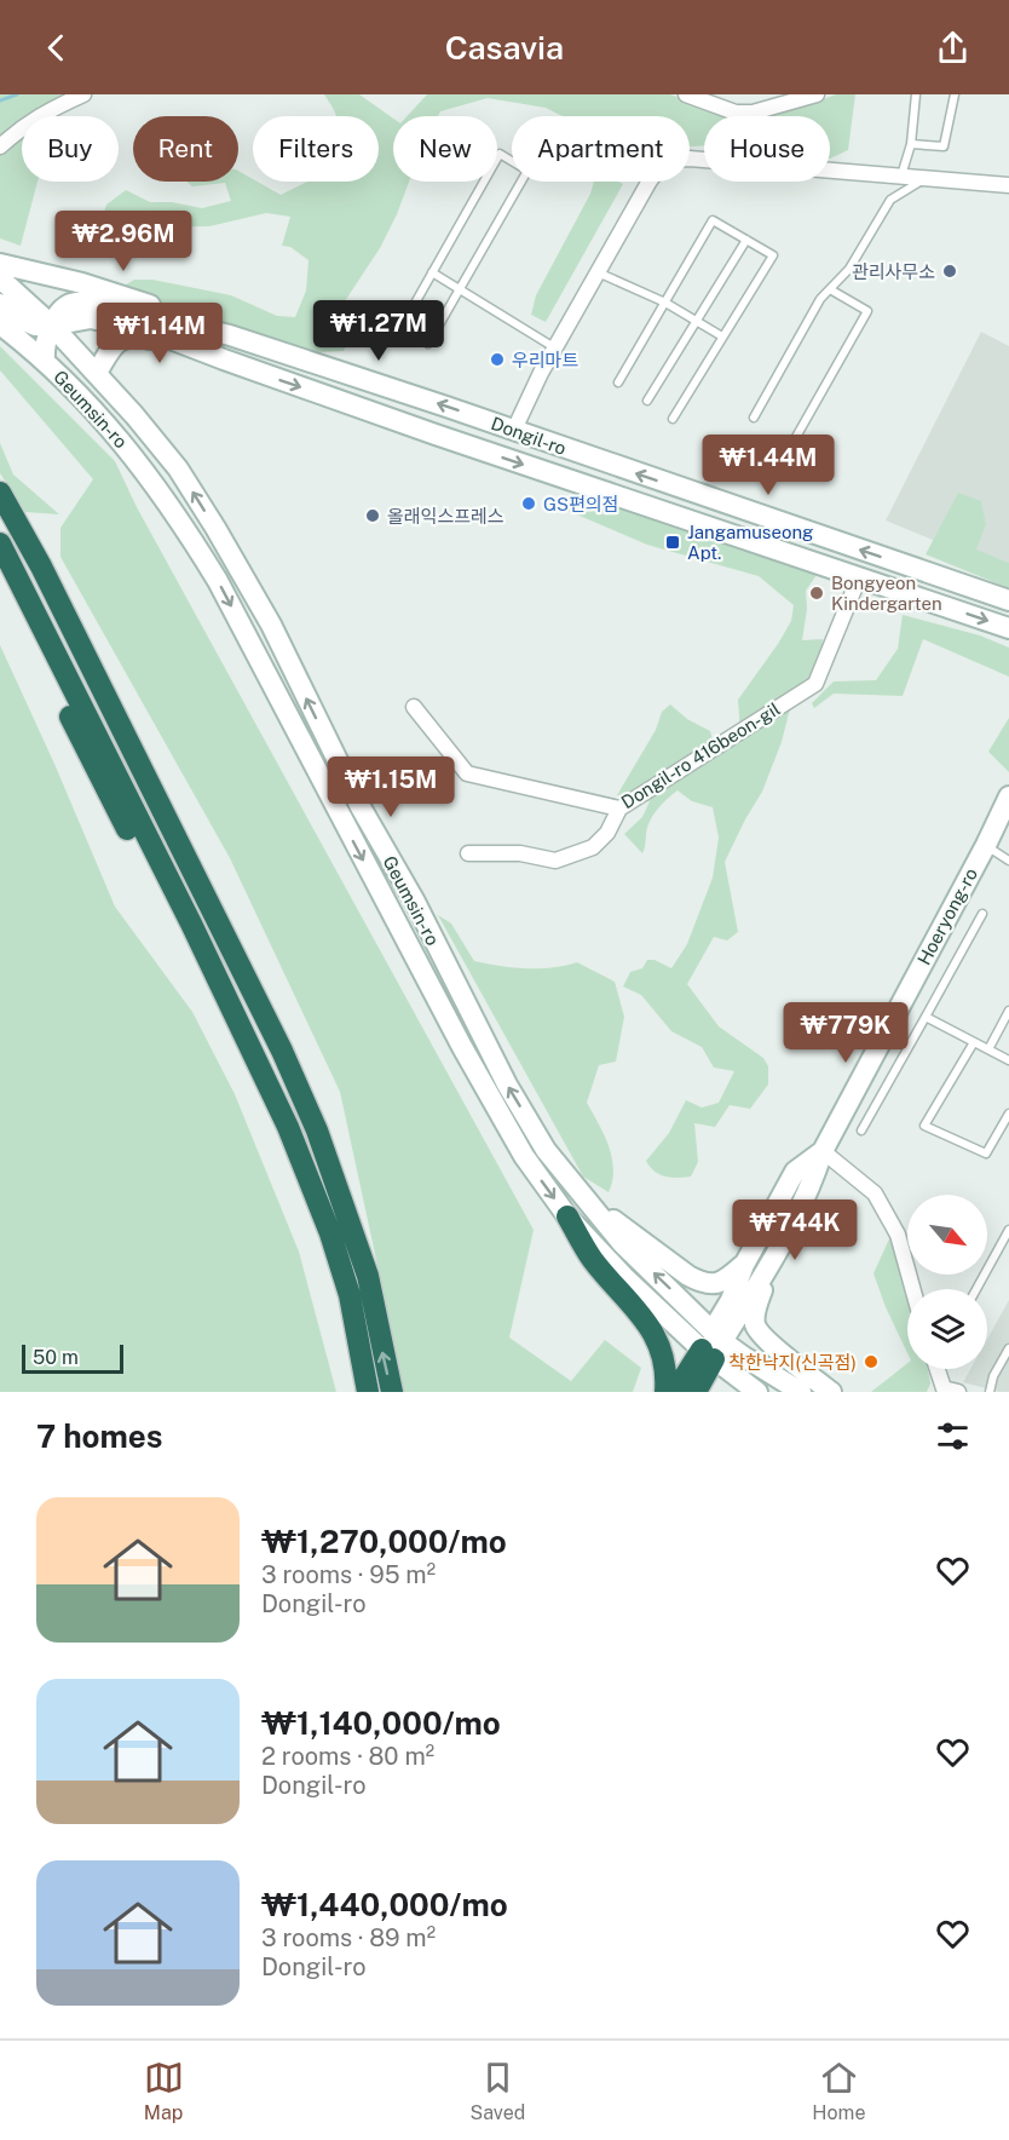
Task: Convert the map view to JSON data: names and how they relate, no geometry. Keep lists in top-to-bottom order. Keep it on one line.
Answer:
{"streets":{"street":["Geumsin-ro","Dongil-ro","Dongil-ro 416beon-gil","Hoeryong-ro"]},"crossings":[["Geumsin-ro","Dongil-ro"],["Geumsin-ro","Hoeryong-ro"],["Dongil-ro","Dongil-ro 416beon-gil"]],"places":{"other":["관리사무소","우리마트","GS편의점","올래익스프레스","Bongyeon Kindergarten","착한낙지(신곡점)"],"transit":["Jangamuseong Apt."]},"scale_bar":"50 m","north":"bottom right","page":{"header":"Casavia","chip":["Buy","Rent","Filters","New","Apartment","House"],"price":["₩2.96M","₩1.27M","₩1.14M","₩1.44M","₩1.15M","₩779K","₩744K"],"scale":"50 m","heading":"7 homes","list":[{"name":"₩1,270,000/mo","note":"3 rooms · 95 m² · Dongil-ro"},{"name":"₩1,140,000/mo","note":"2 rooms · 80 m² · Dongil-ro"},{"name":"₩1,440,000/mo","note":"3 rooms · 89 m² · Dongil-ro"}],"tabs":["Map","Saved","Home"]}}
